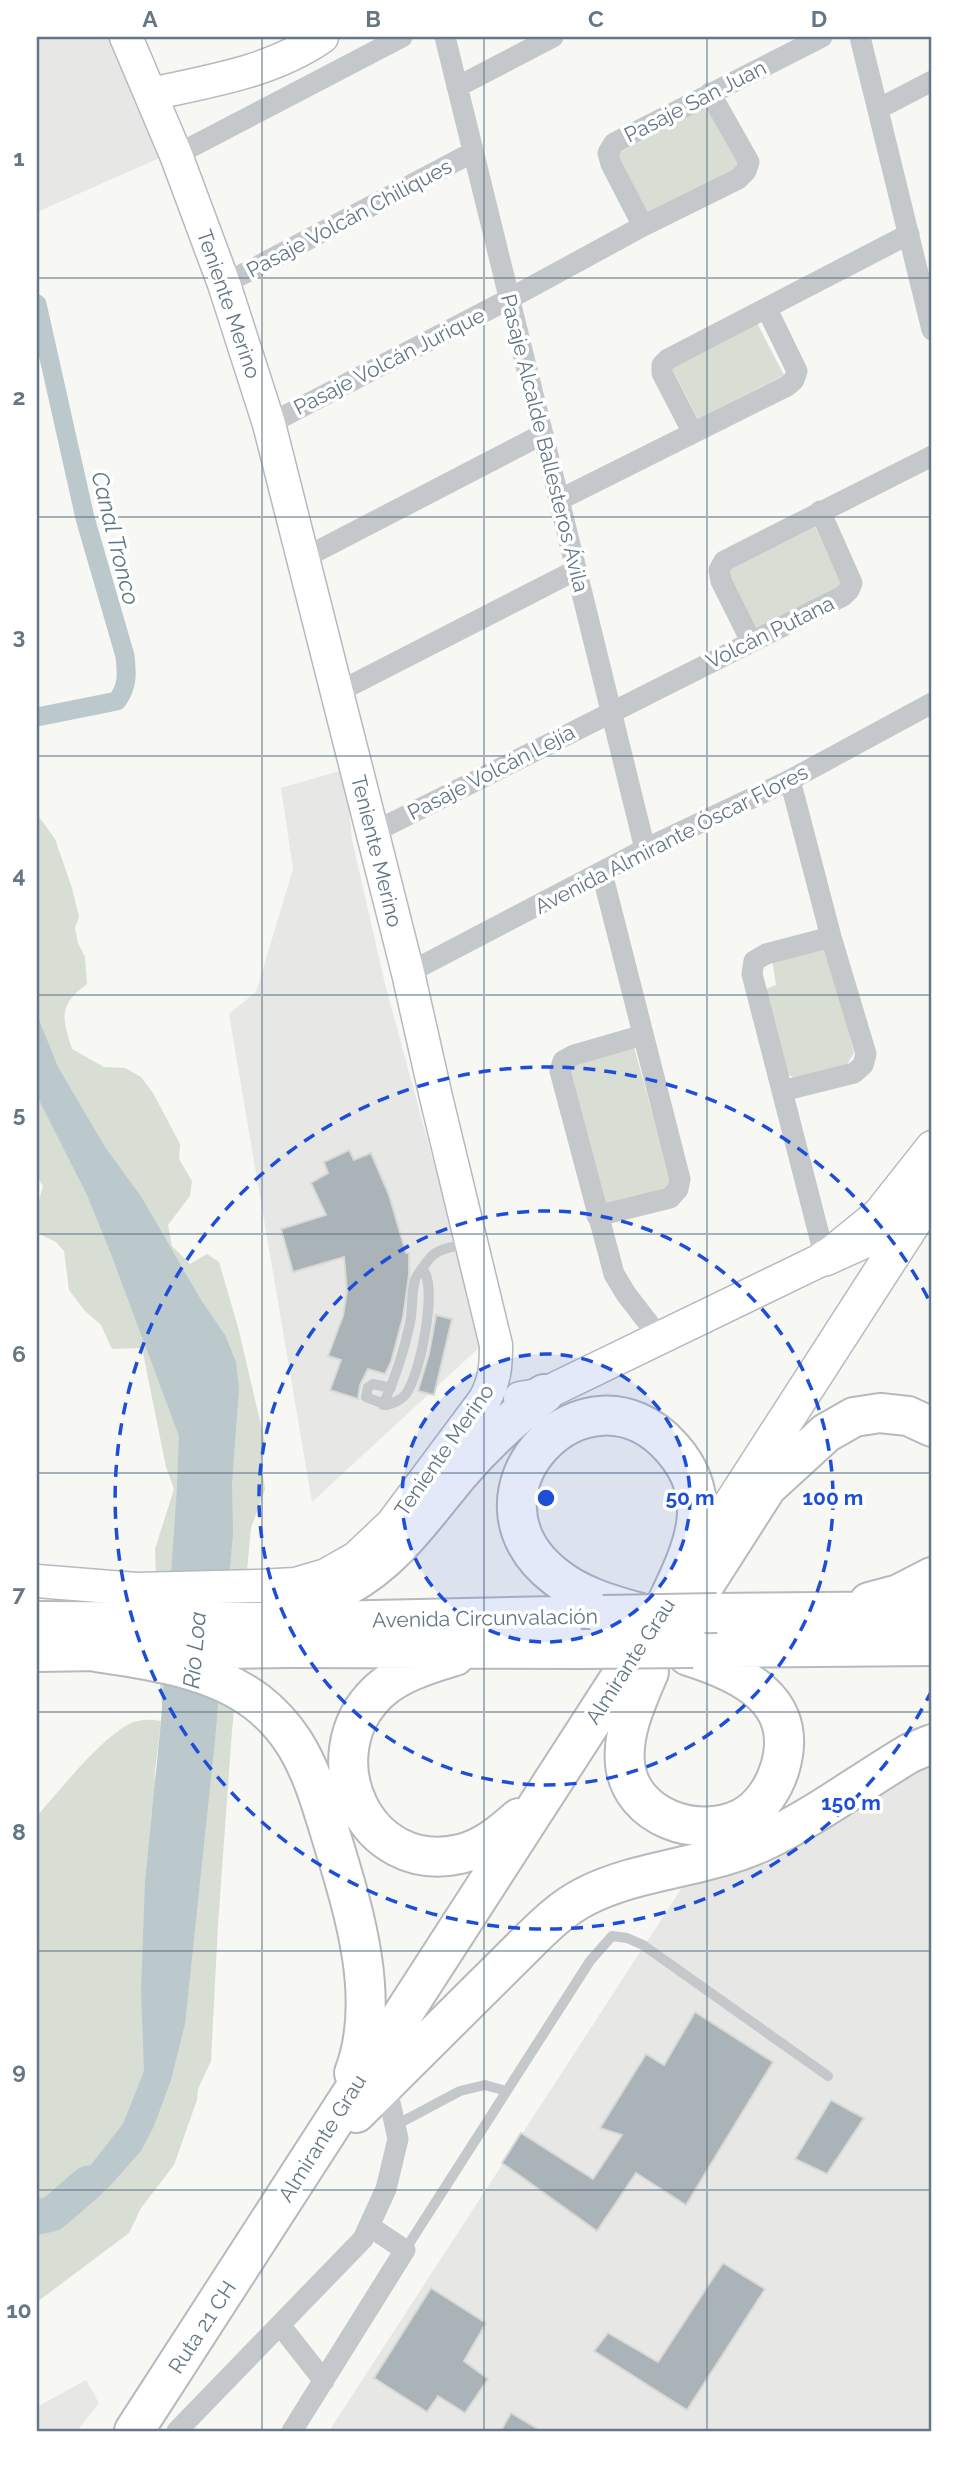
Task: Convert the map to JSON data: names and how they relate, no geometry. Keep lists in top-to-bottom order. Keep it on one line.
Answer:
{"streets":{"highway":["Avenida Circunvalación","Almirante Grau","Ruta 21 CH"],"street":["Pasaje San Juan","Pasaje Volcán Chiliques","Teniente Merino","Pasaje Volcán Jurique","Pasaje Alcalde Ballesteros Ávila","Volcán Putana","Pasaje Volcán Lejía","Avenida Almirante Óscar Flores"]},"crossings":[["Pasaje San Juan","Pasaje Volcán Jurique"],["Pasaje Volcán Chiliques","Teniente Merino"],["Pasaje Volcán Chiliques","Pasaje Alcalde Ballesteros Ávila"],["Teniente Merino","Pasaje Volcán Jurique"],["Teniente Merino","Pasaje Volcán Lejía"],["Teniente Merino","Avenida Almirante Óscar Flores"],["Teniente Merino","Avenida Circunvalación"],["Pasaje Volcán Jurique","Pasaje Alcalde Ballesteros Ávila"],["Pasaje Alcalde Ballesteros Ávila","Volcán Putana"],["Pasaje Alcalde Ballesteros Ávila","Pasaje Volcán Lejía"],["Pasaje Alcalde Ballesteros Ávila","Avenida Almirante Óscar Flores"],["Volcán Putana","Pasaje Volcán Lejía"],["Avenida Circunvalación","Almirante Grau"],["Almirante Grau","Ruta 21 CH"]],"water":["Canal Tronco","Río Loa"],"grid":{"columns":["A","B","C","D"],"rows":["1","2","3","4","5","6","7","8","9","10"]},"rings":["50 m","100 m","150 m"]}
